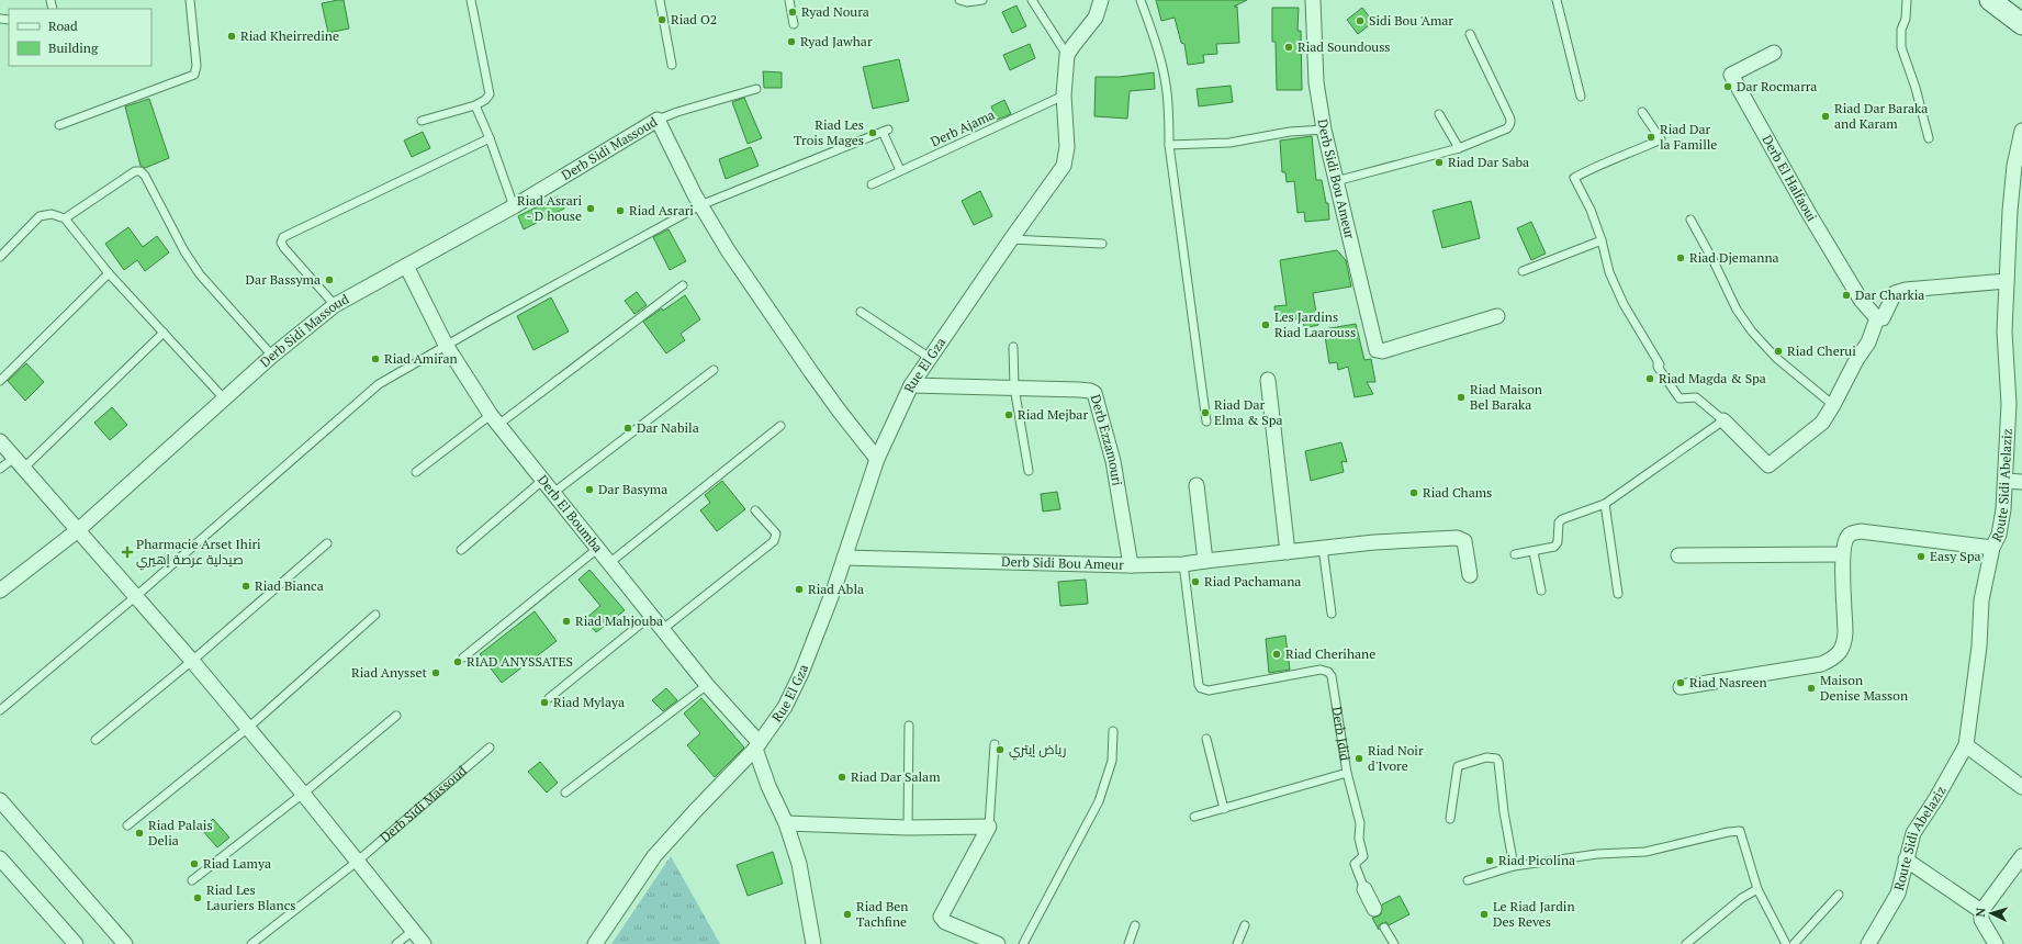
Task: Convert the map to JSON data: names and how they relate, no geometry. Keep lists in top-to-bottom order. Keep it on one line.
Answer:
{"streets":{"street":["Derb Sidi Massoud","Derb El Halfaoui","Derb Sidi Bou Ameur","Rue El Gza","Derb Ezzamouri","Route Sidi Abelaziz","Derb El Boumba","Derb Jdid"],"lane":["Derb Ajama"]},"crossings":[["Derb Ajama","Rue El Gza"],["Derb Sidi Massoud","Rue El Gza"],["Derb Sidi Massoud","Derb El Boumba"],["Derb Sidi Bou Ameur","Rue El Gza"],["Derb Sidi Bou Ameur","Derb Ezzamouri"],["Derb Sidi Bou Ameur","Derb Jdid"],["Rue El Gza","Derb Ezzamouri"],["Rue El Gza","Derb El Boumba"]],"places":{"other":["Ryad Noura","Riad O2","Sidi Bou 'Amar","Riad Kheirredine","Ryad Jawhar","Riad Soundouss","Dar Rocmarra","Riad Dar Baraka and Karam","Riad Les Trois Mages","Riad Dar la Famille","Riad Dar Saba","Riad Asrari - D house","Riad Asrari","Riad Djemanna","Dar Bassyma","Dar Charkia","Les Jardins Riad Laarouss","Riad Cherui","Riad Amiran","Riad Magda & Spa","Riad Maison Bel Baraka","Riad Dar Elma & Spa","Riad Mejbar","Dar Nabila","Dar Basyma","Riad Chams","Easy Spa","Riad Pachamana","Riad Bianca","Riad Abla","Riad Mahjouba","Riad Cherihane","RIAD ANYSSATES","Riad Anysset","Riad Nasreen","Maison Denise Masson","Riad Mylaya","رياض إيتري","Riad Noir d'Ivore","Riad Dar Salam","Riad Palais Delia","Riad Picolina","Riad Lamya","Riad Les Lauriers Blancs","Riad Ben Tachfine","Le Riad Jardin Des Reves"],"health":["Pharmacie Arset Ihiri صيدلية عرصة إهيري"]},"legend":["Road","Building"],"north":"left"}
